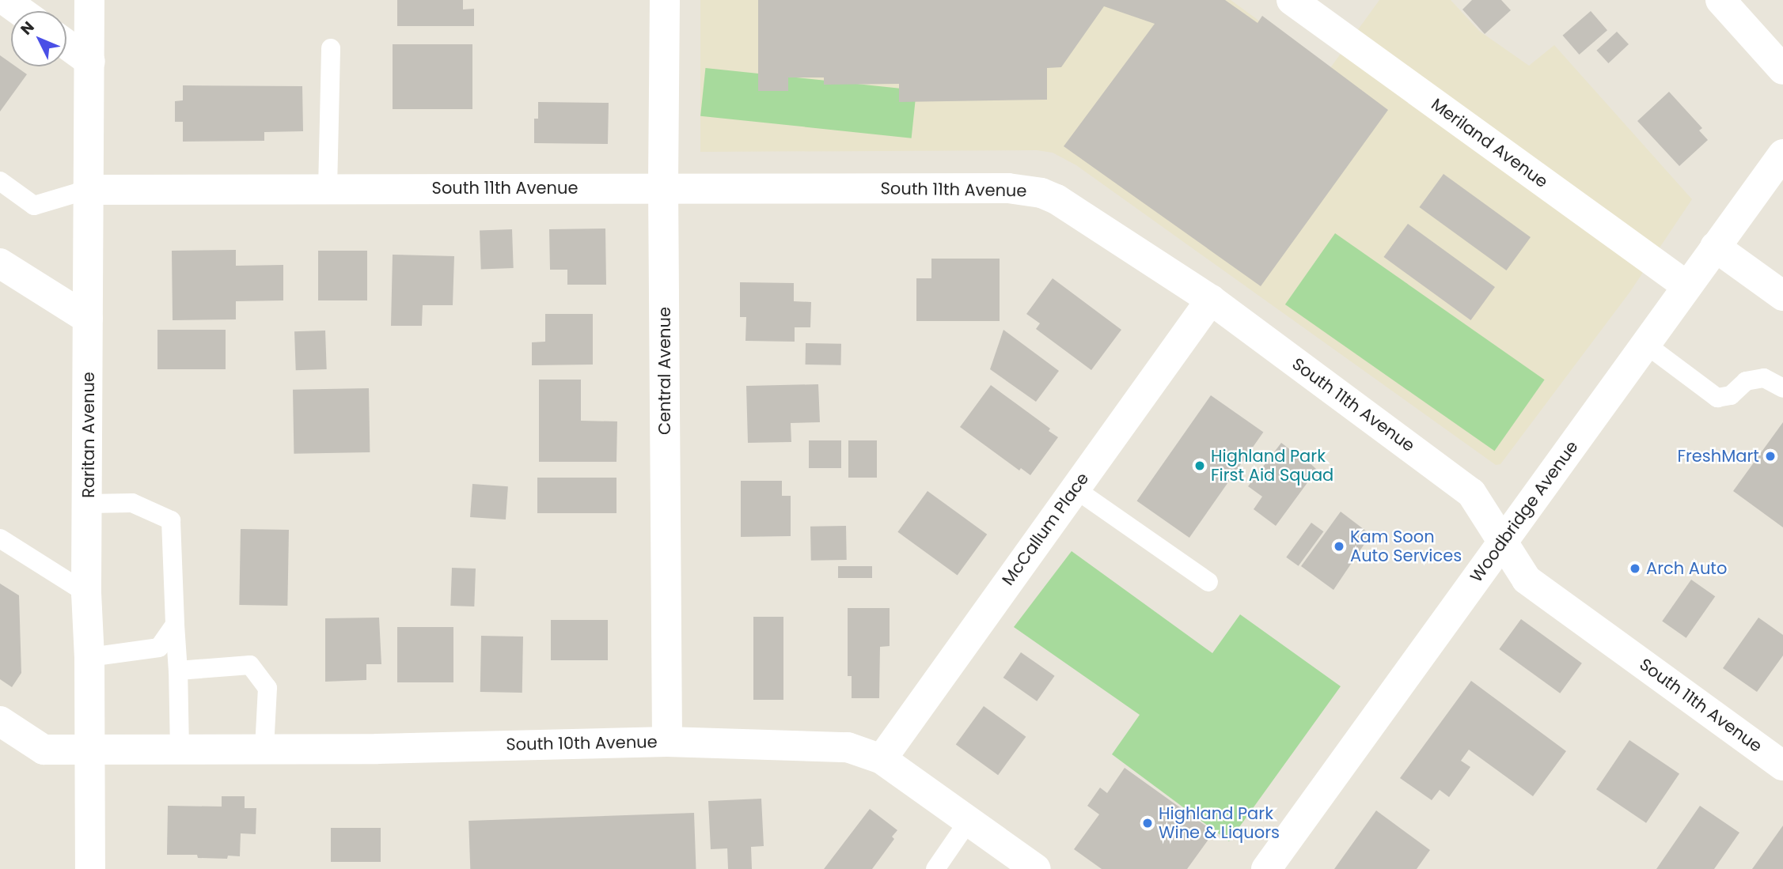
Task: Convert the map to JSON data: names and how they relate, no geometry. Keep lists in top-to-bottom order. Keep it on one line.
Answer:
{"streets":{"street":["Meriland Avenue","South 11th Avenue","Central Avenue","Raritan Avenue","Woodbridge Avenue","McCallum Place","South 10th Avenue"]},"crossings":[["Meriland Avenue","Woodbridge Avenue"],["South 11th Avenue","Central Avenue"],["South 11th Avenue","Raritan Avenue"],["South 11th Avenue","Woodbridge Avenue"],["South 11th Avenue","McCallum Place"],["Central Avenue","South 10th Avenue"],["Raritan Avenue","South 10th Avenue"],["McCallum Place","South 10th Avenue"]],"places":["FreshMart","Highland Park First Aid Squad","Kam Soon Auto Services","Arch Auto","Highland Park Wine & Liquors"],"north":"top left"}
